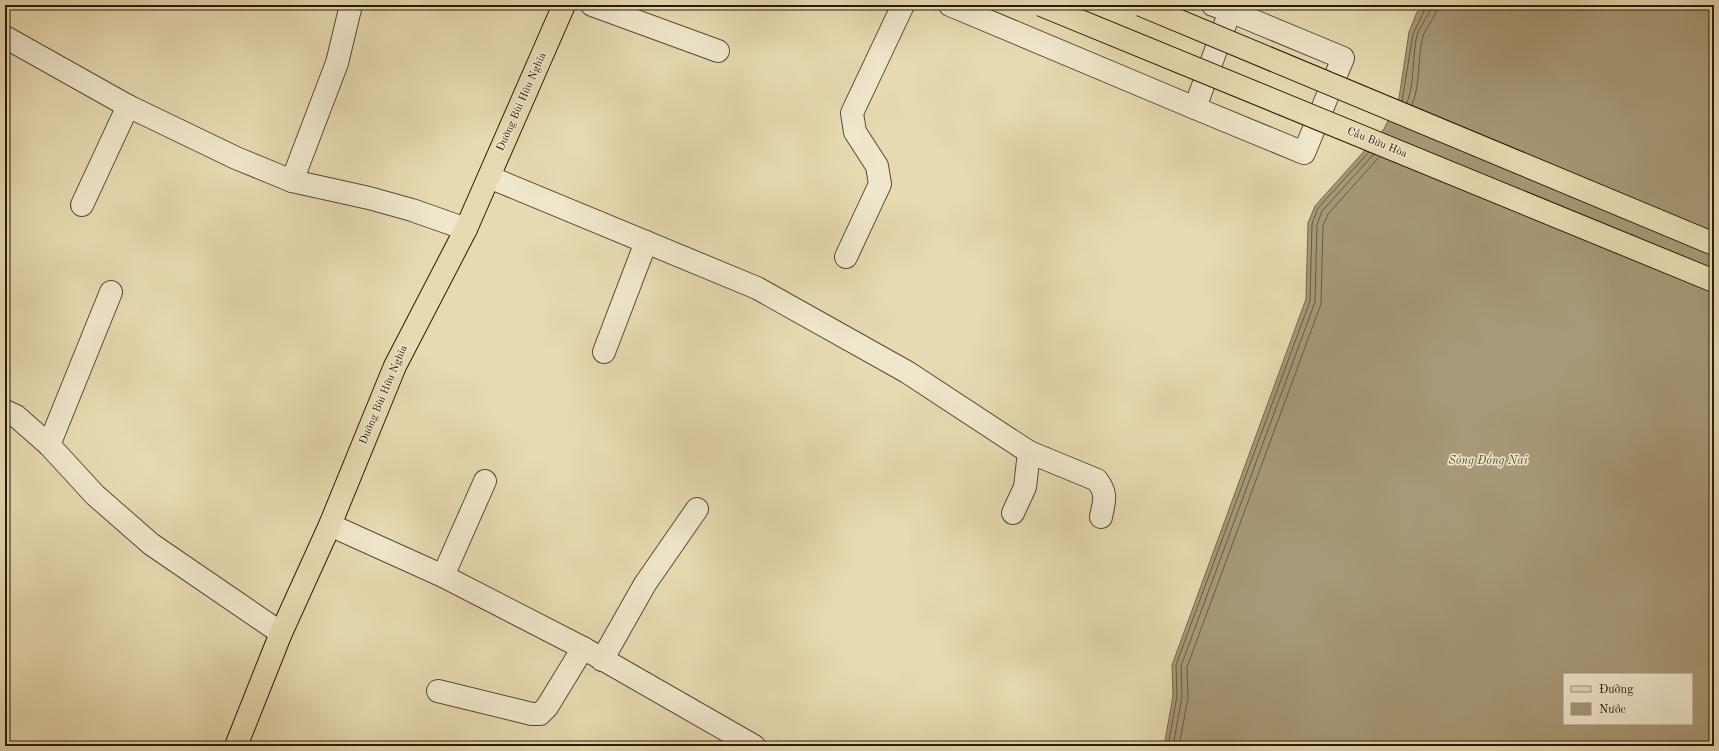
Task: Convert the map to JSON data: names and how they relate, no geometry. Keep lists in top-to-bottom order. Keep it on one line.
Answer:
{"streets":{"main road":["Đường Bùi Hữu Nghĩa","Cầu Bửu Hòa"]},"water":["Sông Đồng Nai"],"legend":["Đường","Nước"]}
